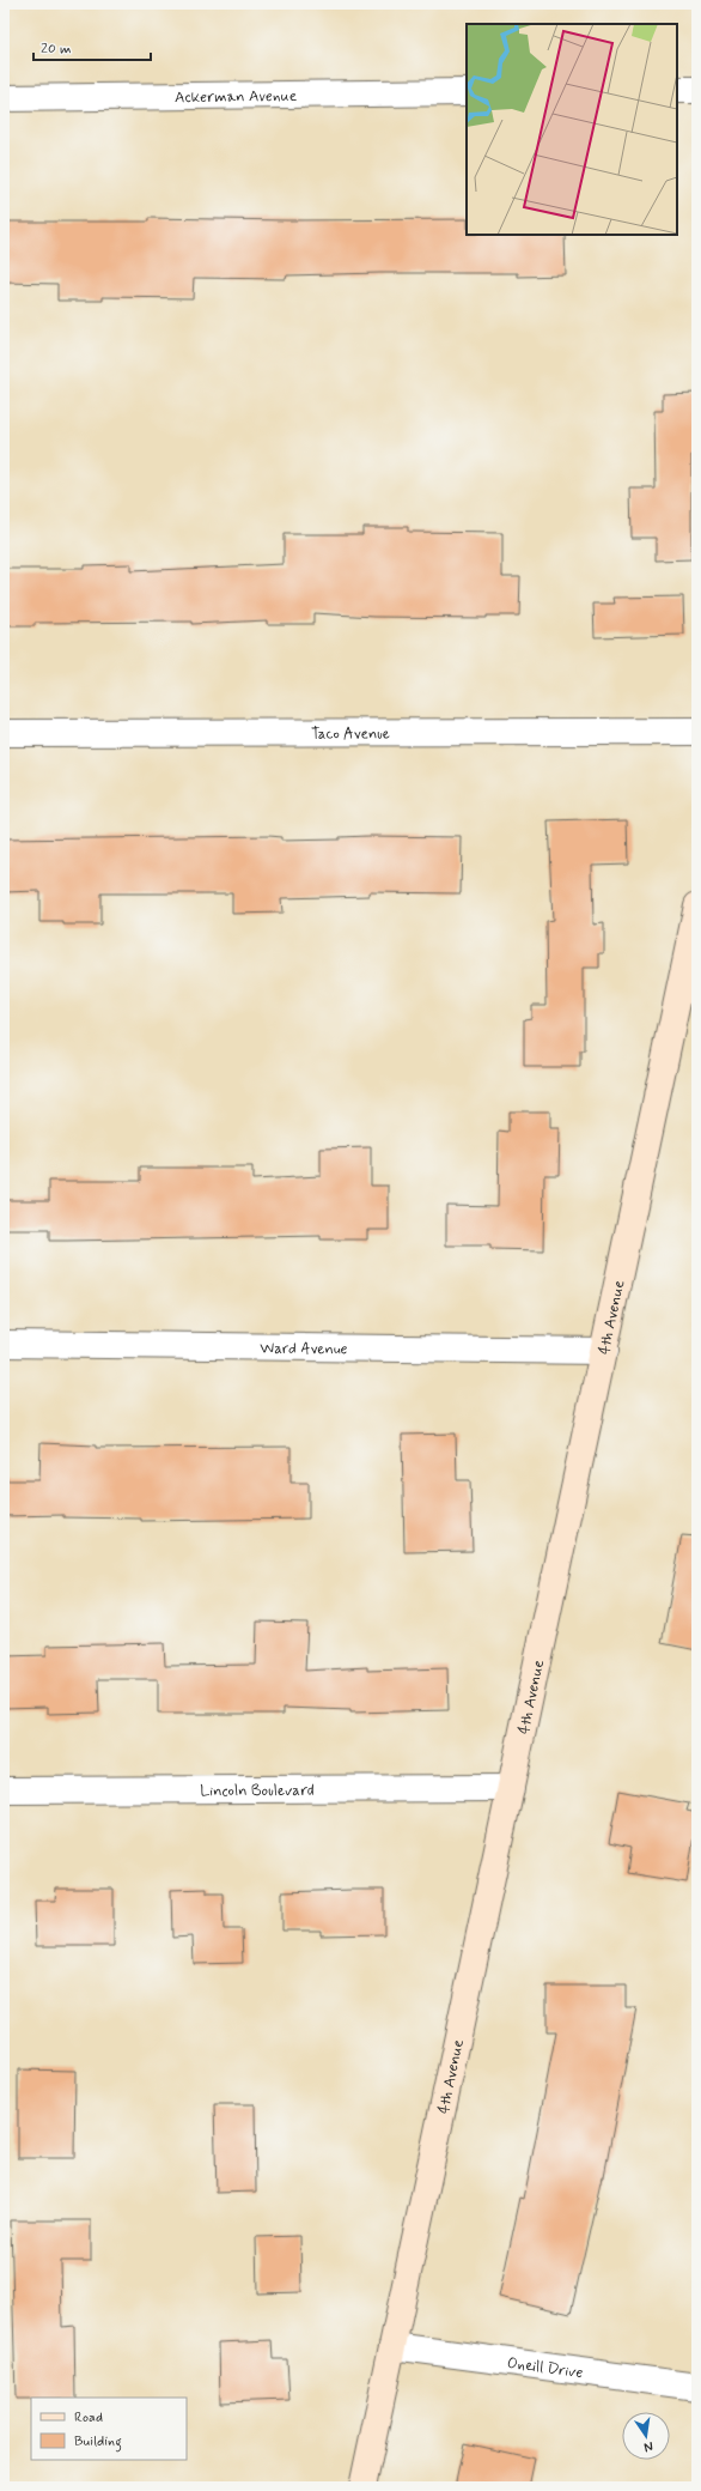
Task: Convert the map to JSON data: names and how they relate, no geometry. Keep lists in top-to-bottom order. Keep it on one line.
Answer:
{"streets":{"main road":["4th Avenue"],"street":["Ackerman Avenue","Taco Avenue","Ward Avenue","Lincoln Boulevard","Oneill Drive"]},"crossings":[["4th Avenue","Ward Avenue"],["4th Avenue","Lincoln Boulevard"],["4th Avenue","Oneill Drive"]],"legend":["Road","Building"],"scale_bar":"20 m","north":"bottom"}
